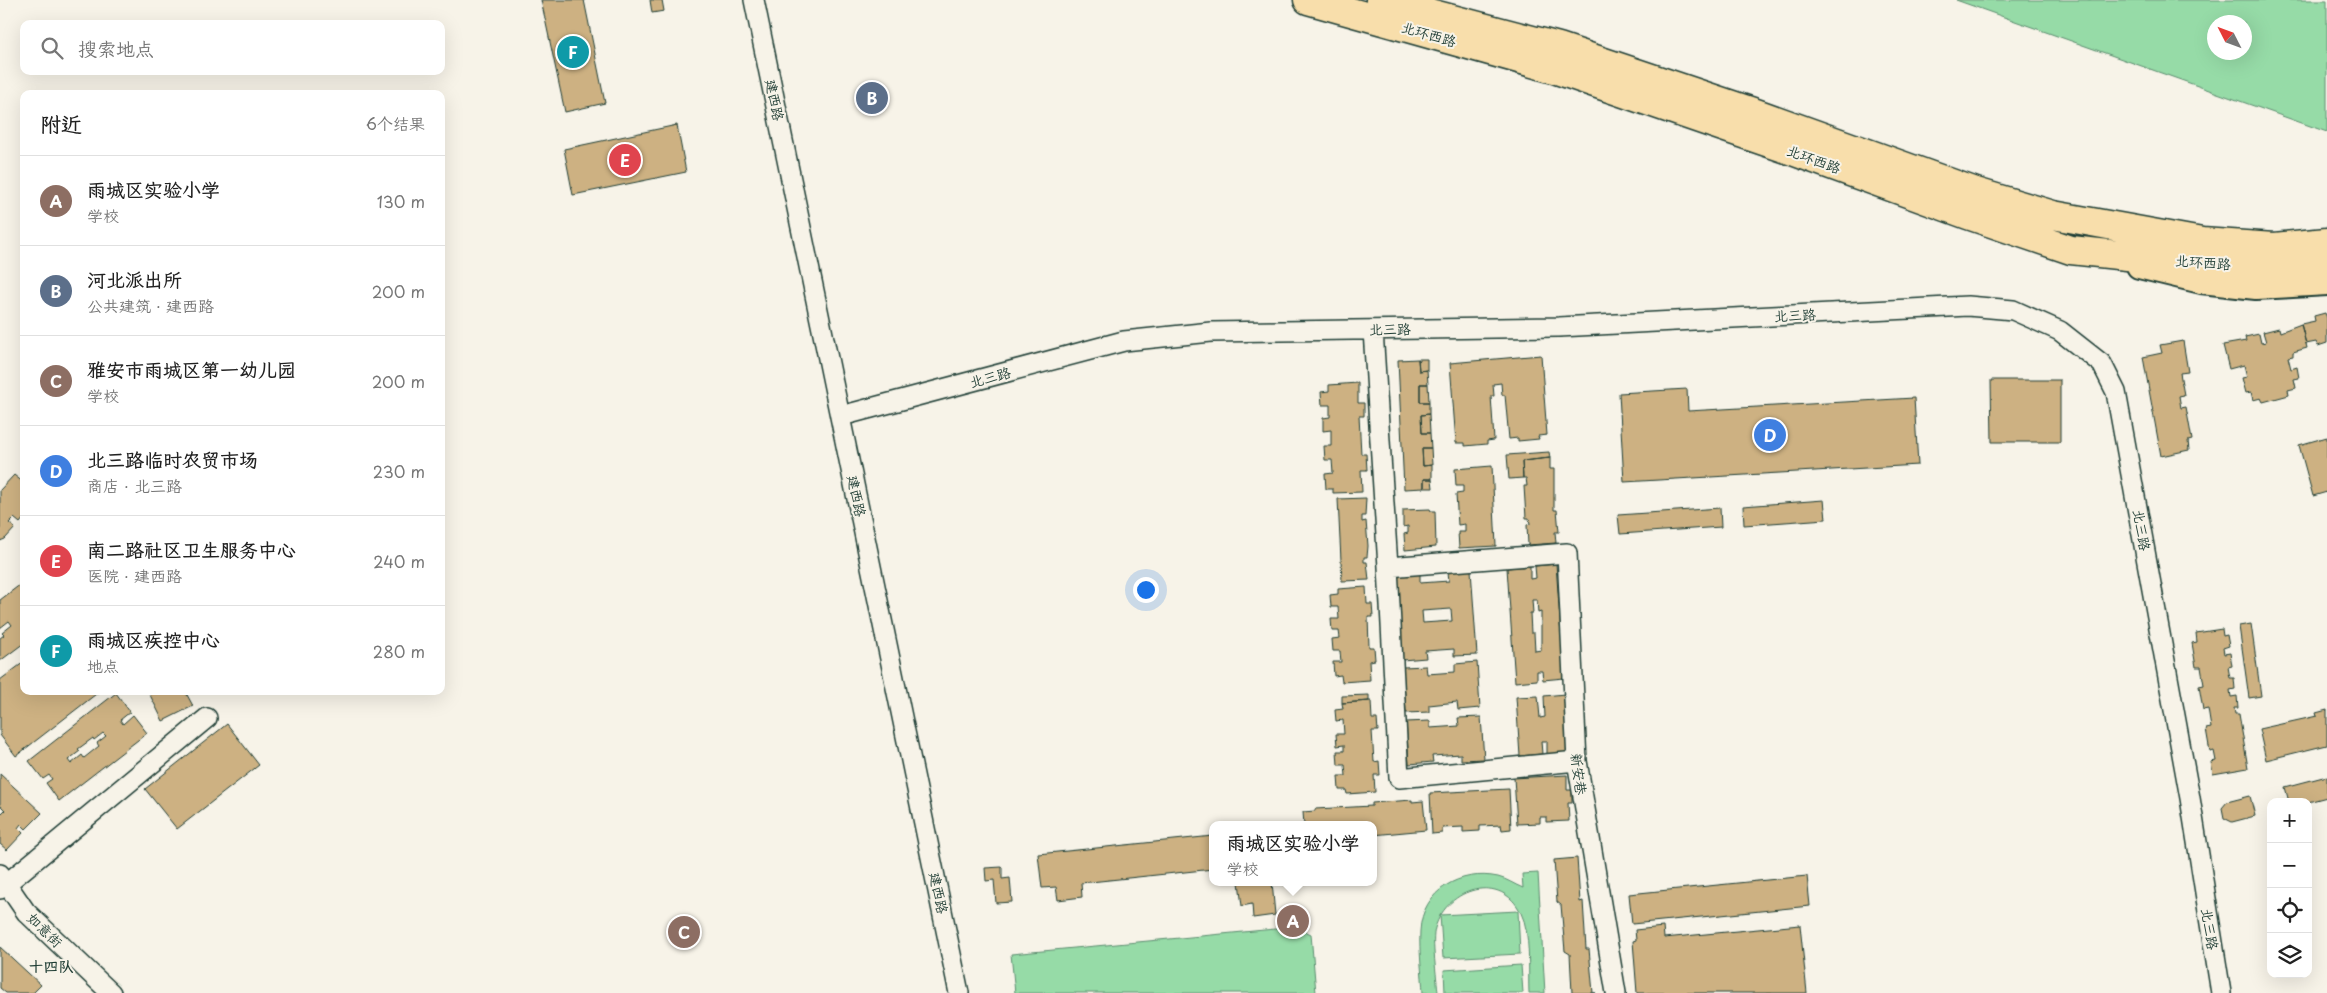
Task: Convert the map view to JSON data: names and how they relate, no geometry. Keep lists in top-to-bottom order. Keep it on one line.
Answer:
{"streets":{"highway":["北环西路"],"street":["建西路","北三路","新安巷","如意街"]},"crossings":[["建西路","北三路"]],"districts":["十四队"],"north":"top left","page":{"search":"搜索地点","pins":["F","B","E","D","A","C"],"heading":["附近","6个结果"],"list":[{"mark":"A","name":"雨城区实验小学","note":"学校","value":"130 m"},{"mark":"B","name":"河北派出所","note":"公共建筑 · 建西路","value":"200 m"},{"mark":"C","name":"雅安市雨城区第一幼儿园","note":"学校","value":"200 m"},{"mark":"D","name":"北三路临时农贸市场","note":"商店 · 北三路","value":"230 m"},{"mark":"E","name":"南二路社区卫生服务中心","note":"医院 · 建西路","value":"240 m"},{"mark":"F","name":"雨城区疾控中心","note":"地点","value":"280 m"}],"map_buttons":["+","−"],"popup":["雨城区实验小学","学校"]}}
